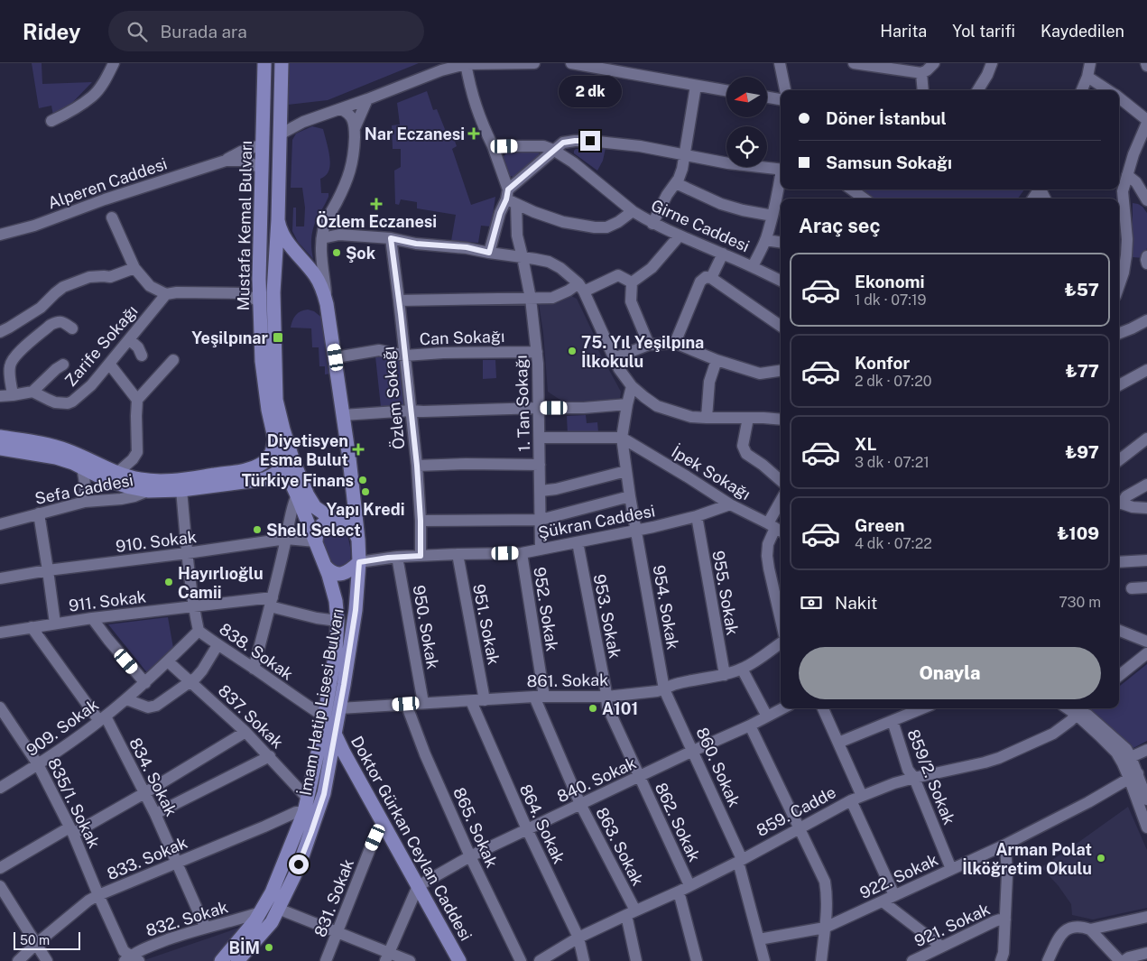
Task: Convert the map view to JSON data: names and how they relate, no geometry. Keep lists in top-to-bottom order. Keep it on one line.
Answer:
{"streets":{"main road":["Mustafa Kemal Bulvarı","İmam Hatip Lisesi Bulvarı","Doktor Gürkan Ceylan Caddesi"],"street":["Alperen Caddesi","Girne Caddesi","Can Sokağı","Zarife Sokağı","Özlem Sokağı","1. Tan Sokağı","İpek Sokağı","Sefa Caddesi","Şükran Caddesi","910. Sokak","955. Sokak","911. Sokak","954. Sokak","952. Sokak","953. Sokak","951. Sokak","950. Sokak","838. Sokak","861. Sokak","837. Sokak","909. Sokak","860. Sokak","834. Sokak","859/2. Sokak","840. Sokak","835/1. Sokak","859. Cadde","862. Sokak","864. Sokak","865. Sokak","863. Sokak","833. Sokak","922. Sokak","831. Sokak","832. Sokak","921. Sokak"]},"crossings":[["Mustafa Kemal Bulvarı","Can Sokağı"],["Mustafa Kemal Bulvarı","Şükran Caddesi"],["Mustafa Kemal Bulvarı","910. Sokak"],["Mustafa Kemal Bulvarı","İmam Hatip Lisesi Bulvarı"],["Girne Caddesi","1. Tan Sokağı"],["Can Sokağı","Özlem Sokağı"],["Can Sokağı","1. Tan Sokağı"],["Özlem Sokağı","Şükran Caddesi"],["1. Tan Sokağı","Şükran Caddesi"],["İpek Sokağı","Şükran Caddesi"],["İpek Sokağı","954. Sokak"],["Şükran Caddesi","910. Sokak"],["Şükran Caddesi","955. Sokak"],["Şükran Caddesi","954. Sokak"],["Şükran Caddesi","952. Sokak"],["Şükran Caddesi","953. Sokak"],["Şükran Caddesi","951. Sokak"],["Şükran Caddesi","950. Sokak"],["Şükran Caddesi","İmam Hatip Lisesi Bulvarı"],["910. Sokak","838. Sokak"],["910. Sokak","İmam Hatip Lisesi Bulvarı"],["955. Sokak","861. Sokak"],["911. Sokak","838. Sokak"],["911. Sokak","İmam Hatip Lisesi Bulvarı"],["911. Sokak","834. Sokak"],["954. Sokak","861. Sokak"],["954. Sokak","860. Sokak"],["952. Sokak","861. Sokak"],["952. Sokak","863. Sokak"],["953. Sokak","861. Sokak"],["953. Sokak","862. Sokak"],["951. Sokak","861. Sokak"],["950. Sokak","861. Sokak"],["838. Sokak","İmam Hatip Lisesi Bulvarı"],["838. Sokak","909. Sokak"],["861. Sokak","İmam Hatip Lisesi Bulvarı"],["861. Sokak","860. Sokak"],["861. Sokak","862. Sokak"],["861. Sokak","864. Sokak"],["861. Sokak","865. Sokak"],["861. Sokak","863. Sokak"],["İmam Hatip Lisesi Bulvarı","837. Sokak"],["İmam Hatip Lisesi Bulvarı","Doktor Gürkan Ceylan Caddesi"],["İmam Hatip Lisesi Bulvarı","833. Sokak"],["İmam Hatip Lisesi Bulvarı","832. Sokak"],["837. Sokak","909. Sokak"],["909. Sokak","834. Sokak"],["909. Sokak","835/1. Sokak"],["860. Sokak","840. Sokak"],["860. Sokak","859. Cadde"],["860. Sokak","922. Sokak"],["834. Sokak","833. Sokak"],["834. Sokak","832. Sokak"],["859/2. Sokak","859. Cadde"],["859/2. Sokak","922. Sokak"],["840. Sokak","862. Sokak"],["840. Sokak","864. Sokak"],["840. Sokak","865. Sokak"],["840. Sokak","Doktor Gürkan Ceylan Caddesi"],["840. Sokak","863. Sokak"],["835/1. Sokak","833. Sokak"],["835/1. Sokak","832. Sokak"],["859. Cadde","862. Sokak"],["859. Cadde","864. Sokak"],["859. Cadde","863. Sokak"],["Doktor Gürkan Ceylan Caddesi","831. Sokak"]],"places":{"health":["Nar Eczanesi","Özlem Eczanesi","Diyetisyen Esma Bulut"],"other":["Şok","75. Yıl Yeşilpına İlkokulu","Türkiye Finans","Yapı Kredi","Shell Select","Hayırlıoğlu Camii","A101","Arman Polat İlköğretim Okulu","BİM"],"transit":["Yeşilpınar"]},"scale_bar":"50 m","north":"left","page":{"header":"Ridey","search":"Burada ara","nav":["Harita","Yol tarifi","Kaydedilen"],"bubble":"2 dk","banner":["Döner İstanbul","Samsun Sokağı"],"heading":"Araç seç","list":[{"name":"Ekonomi","note":"1 dk · 07:19","value":"₺57"},{"name":"Konfor","note":"2 dk · 07:20","value":"₺77"},{"name":"XL","note":"3 dk · 07:21","value":"₺97"},{"name":"Green","note":"4 dk · 07:22","value":"₺109"}],"pay":["Nakit","730 m"],"buttons":"Onayla","scale":"50 m"}}
